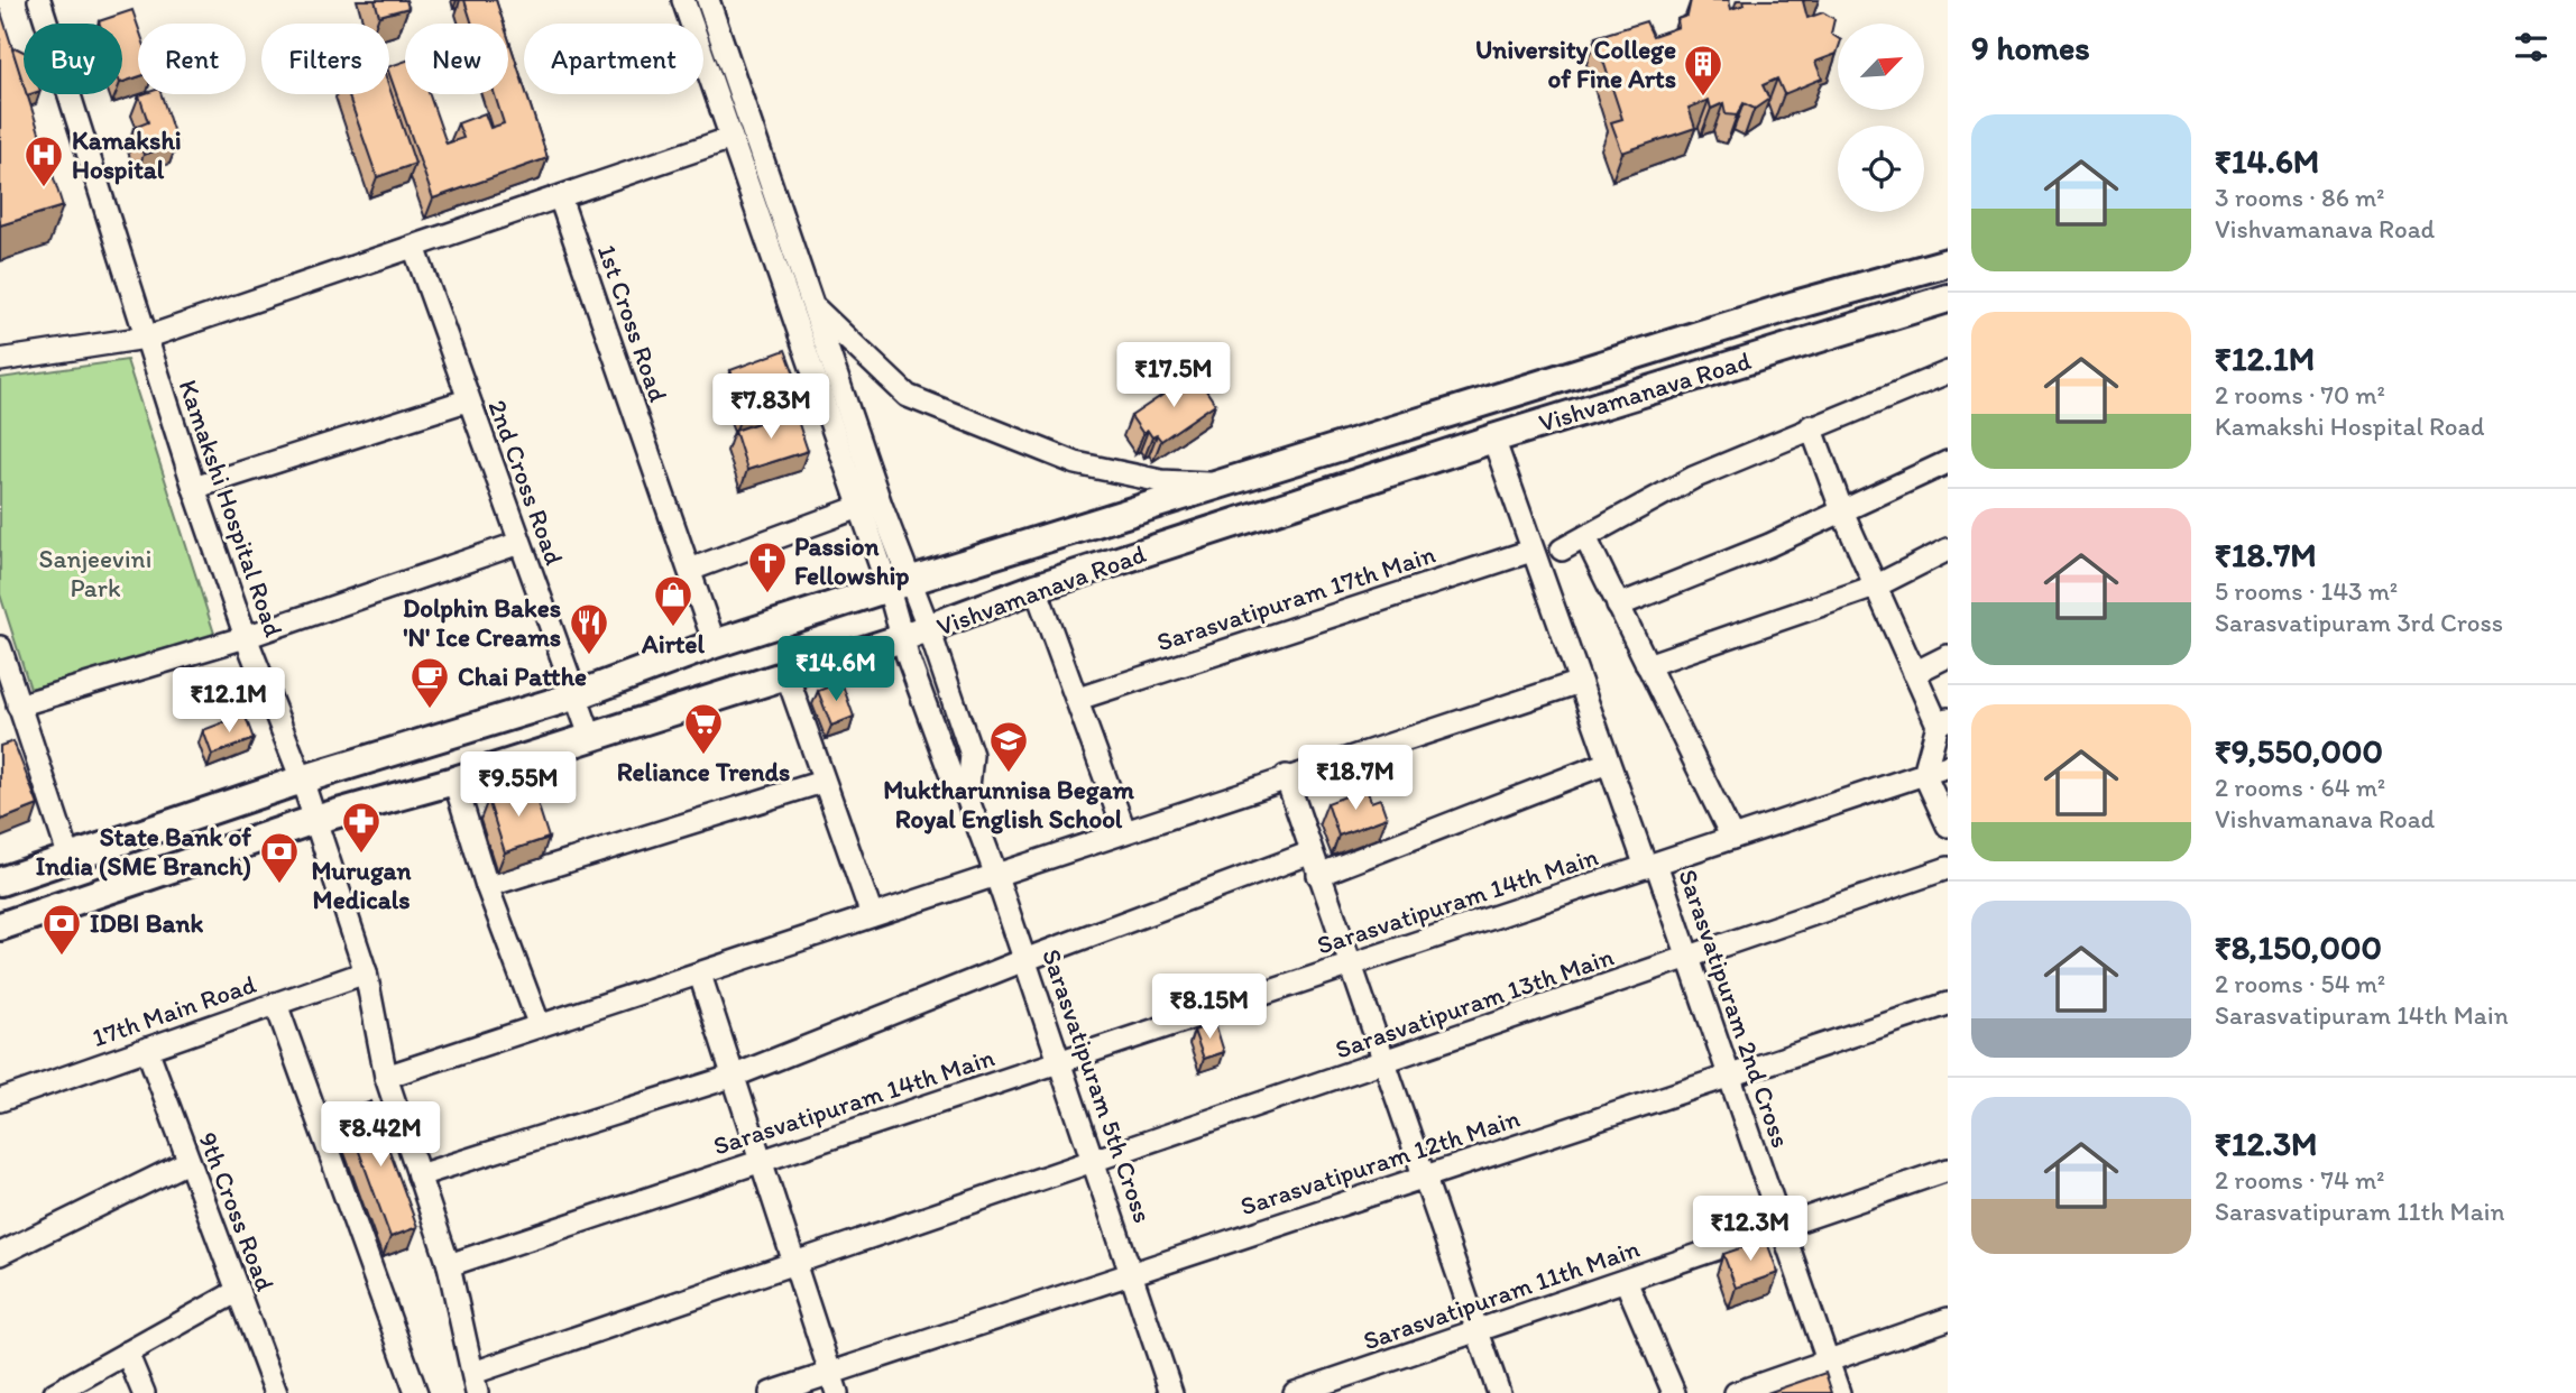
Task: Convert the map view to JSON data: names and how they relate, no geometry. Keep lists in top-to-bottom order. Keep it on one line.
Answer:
{"streets":{"main road":["Vishvamanava Road"],"street":["1st Cross Road","2nd Cross Road","Kamakshi Hospital Road","Sarasvatipuram 17th Main","Sarasvatipuram 14th Main","Sarasvatipuram 13th Main","Sarasvatipuram 2nd Cross","17th Main Road","Sarasvatipuram 5th Cross","Sarasvatipuram 12th Main","9th Cross Road","Sarasvatipuram 11th Main"]},"crossings":[["1st Cross Road","Vishvamanava Road"],["Vishvamanava Road","2nd Cross Road"],["Vishvamanava Road","Kamakshi Hospital Road"],["Vishvamanava Road","Sarasvatipuram 2nd Cross"],["Vishvamanava Road","Sarasvatipuram 5th Cross"],["Kamakshi Hospital Road","Sarasvatipuram 14th Main"],["Kamakshi Hospital Road","Sarasvatipuram 13th Main"],["Kamakshi Hospital Road","17th Main Road"],["Sarasvatipuram 17th Main","Sarasvatipuram 2nd Cross"],["Sarasvatipuram 14th Main","Sarasvatipuram 2nd Cross"],["Sarasvatipuram 14th Main","Sarasvatipuram 5th Cross"],["Sarasvatipuram 13th Main","Sarasvatipuram 2nd Cross"],["Sarasvatipuram 13th Main","Sarasvatipuram 5th Cross"],["Sarasvatipuram 2nd Cross","Sarasvatipuram 12th Main"],["Sarasvatipuram 2nd Cross","Sarasvatipuram 11th Main"],["17th Main Road","9th Cross Road"],["Sarasvatipuram 5th Cross","Sarasvatipuram 12th Main"]],"parks":["Sanjeevini Park"],"places":{"building":["University College of Fine Arts"],"hospital":["Kamakshi Hospital"],"church":["Passion Fellowship"],"shop":["Airtel"],"restaurant":["Dolphin Bakes 'N' Ice Creams"],"cafe":["Chai Patthe"],"supermarket":["Reliance Trends"],"school or university":["Muktharunnisa Begam Royal English School"],"pharmacy":["Murugan Medicals"],"bank":["State Bank of India (SME Branch)","IDBI Bank"]},"north":"top right","page":{"heading":"9 homes","chip":["Buy","Rent","Filters","New","Apartment"],"list":[{"name":"₹14.6M","note":"3 rooms · 86 m² · Vishvamanava Road"},{"name":"₹12.1M","note":"2 rooms · 70 m² · Kamakshi Hospital Road"},{"name":"₹18.7M","note":"5 rooms · 143 m² · Sarasvatipuram 3rd Cross"},{"name":"₹9,550,000","note":"2 rooms · 64 m² · Vishvamanava Road"},{"name":"₹8,150,000","note":"2 rooms · 54 m² · Sarasvatipuram 14th Main"},{"name":"₹12.3M","note":"2 rooms · 74 m² · Sarasvatipuram 11th Main"}],"price":["₹17.5M","₹7.83M","₹14.6M","₹12.1M","₹18.7M","₹9.55M","₹8.15M","₹8.42M","₹12.3M"]}}
